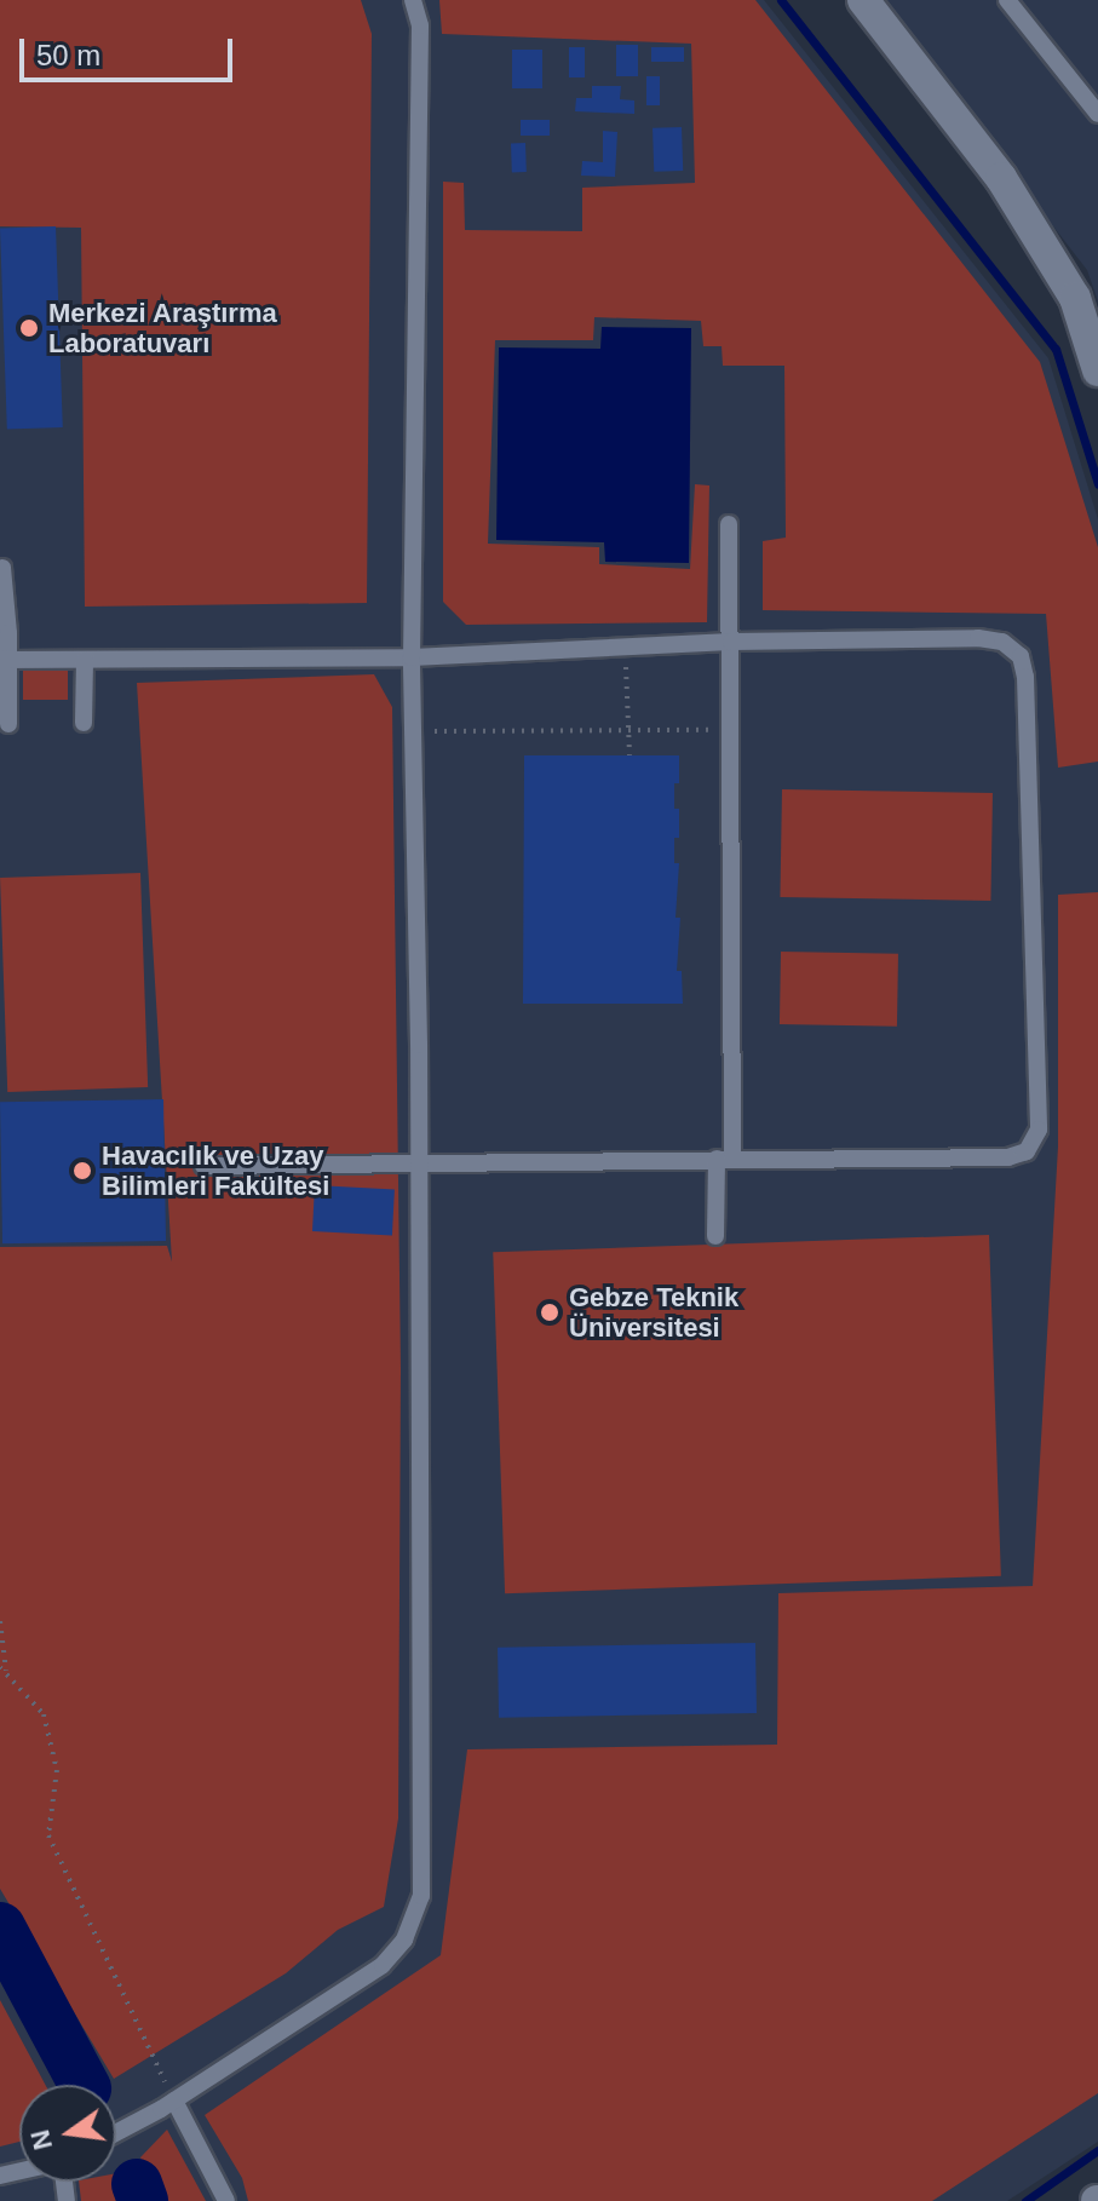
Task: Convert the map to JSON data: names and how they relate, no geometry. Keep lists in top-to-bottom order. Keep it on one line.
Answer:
{"places":["Merkezi Araştırma Laboratuvarı","Havacılık ve Uzay Bilimleri Fakültesi","Gebze Teknik Üniversitesi"],"scale_bar":"50 m","north":"left"}
